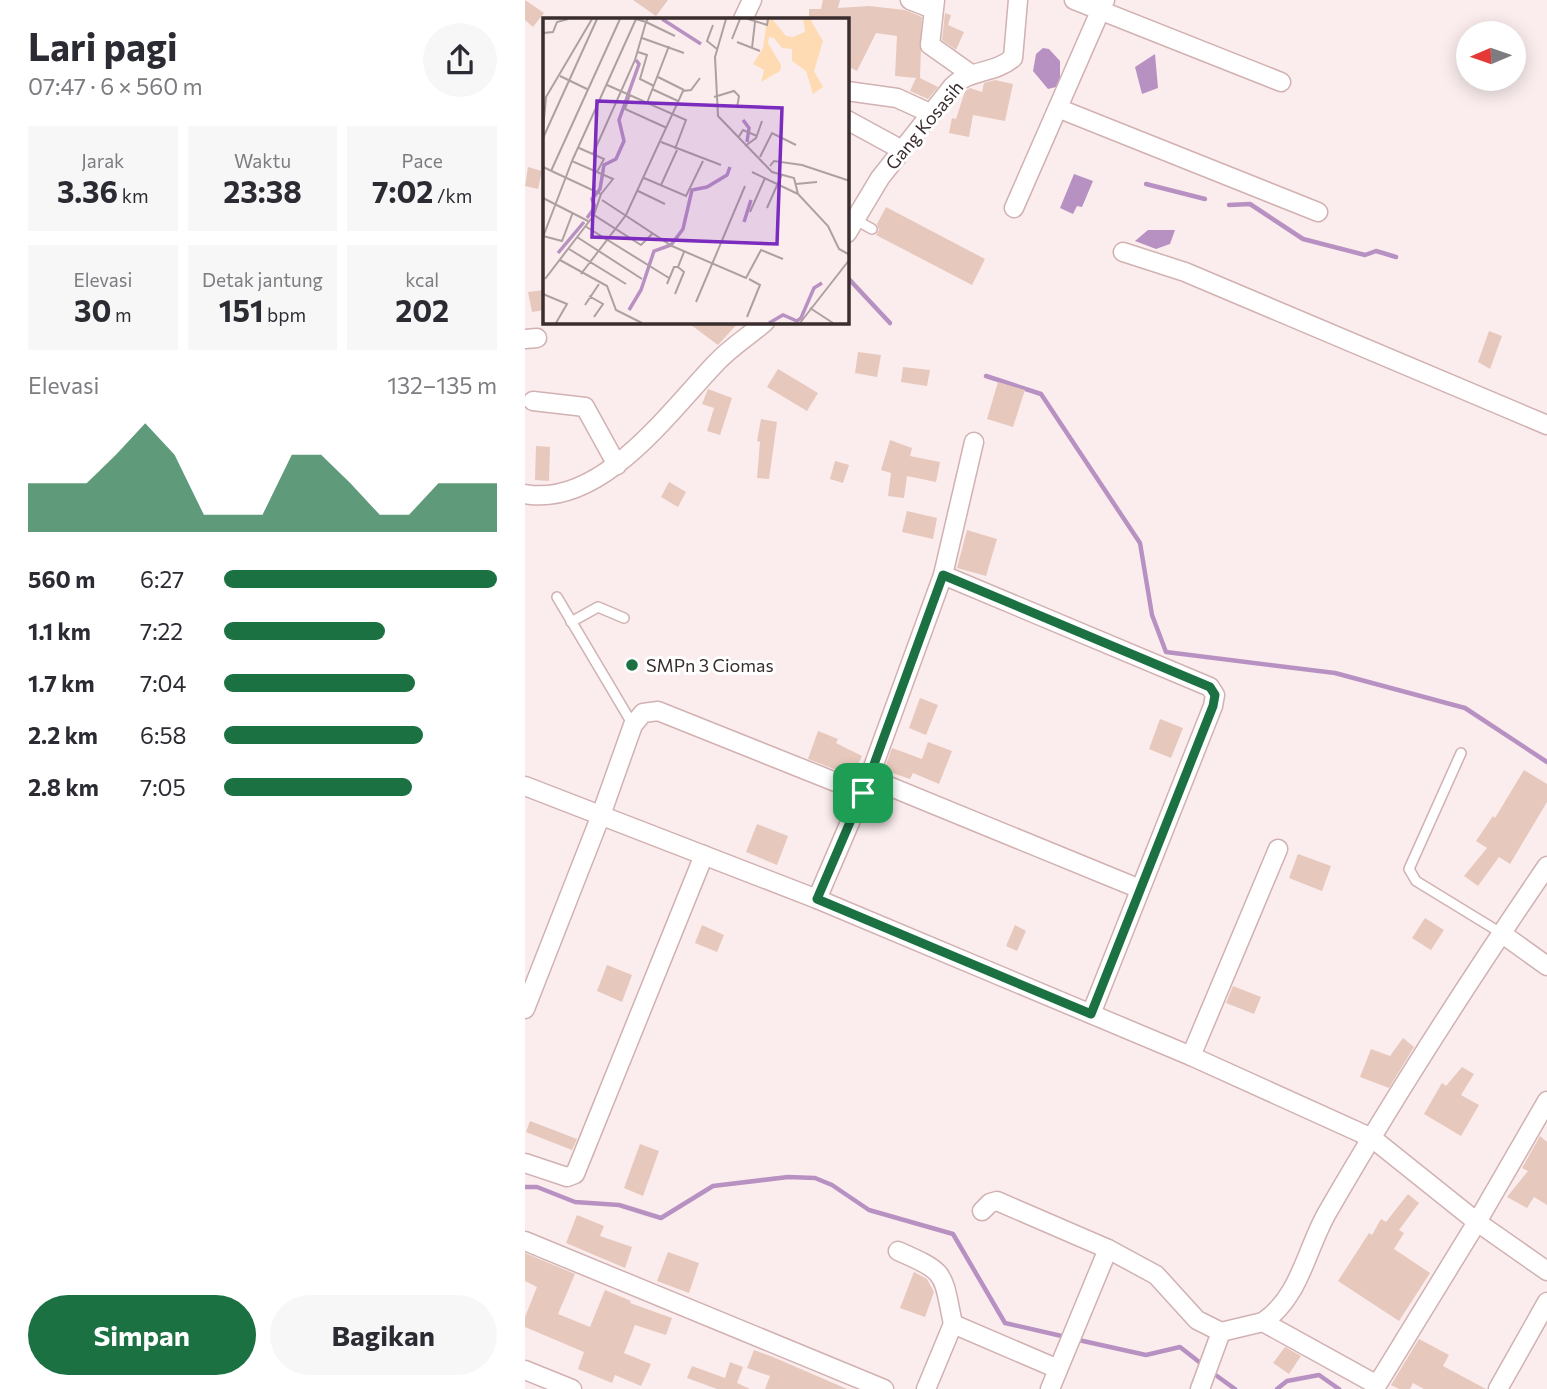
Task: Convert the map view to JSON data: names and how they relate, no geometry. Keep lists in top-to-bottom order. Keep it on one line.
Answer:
{"streets":{"street":["Gang Kosasih"]},"places":["SMPn 3 Ciomas"],"north":"left","page":{"heading":["Lari pagi","07:47 · 6 × 560 m"],"stats":[["Jarak","3.36 km"],["Waktu","23:38"],["Pace","7:02 /km"],["Elevasi","30 m"],["Detak jantung","151 bpm"],["kcal","202"]],"chart":["Elevasi","132–135 m"],"list":[{"name":"560 m","note":"6:27"},{"name":"1.1 km","note":"7:22"},{"name":"1.7 km","note":"7:04"},{"name":"2.2 km","note":"6:58"},{"name":"2.8 km","note":"7:05"}],"buttons":["Simpan","Bagikan"]}}
